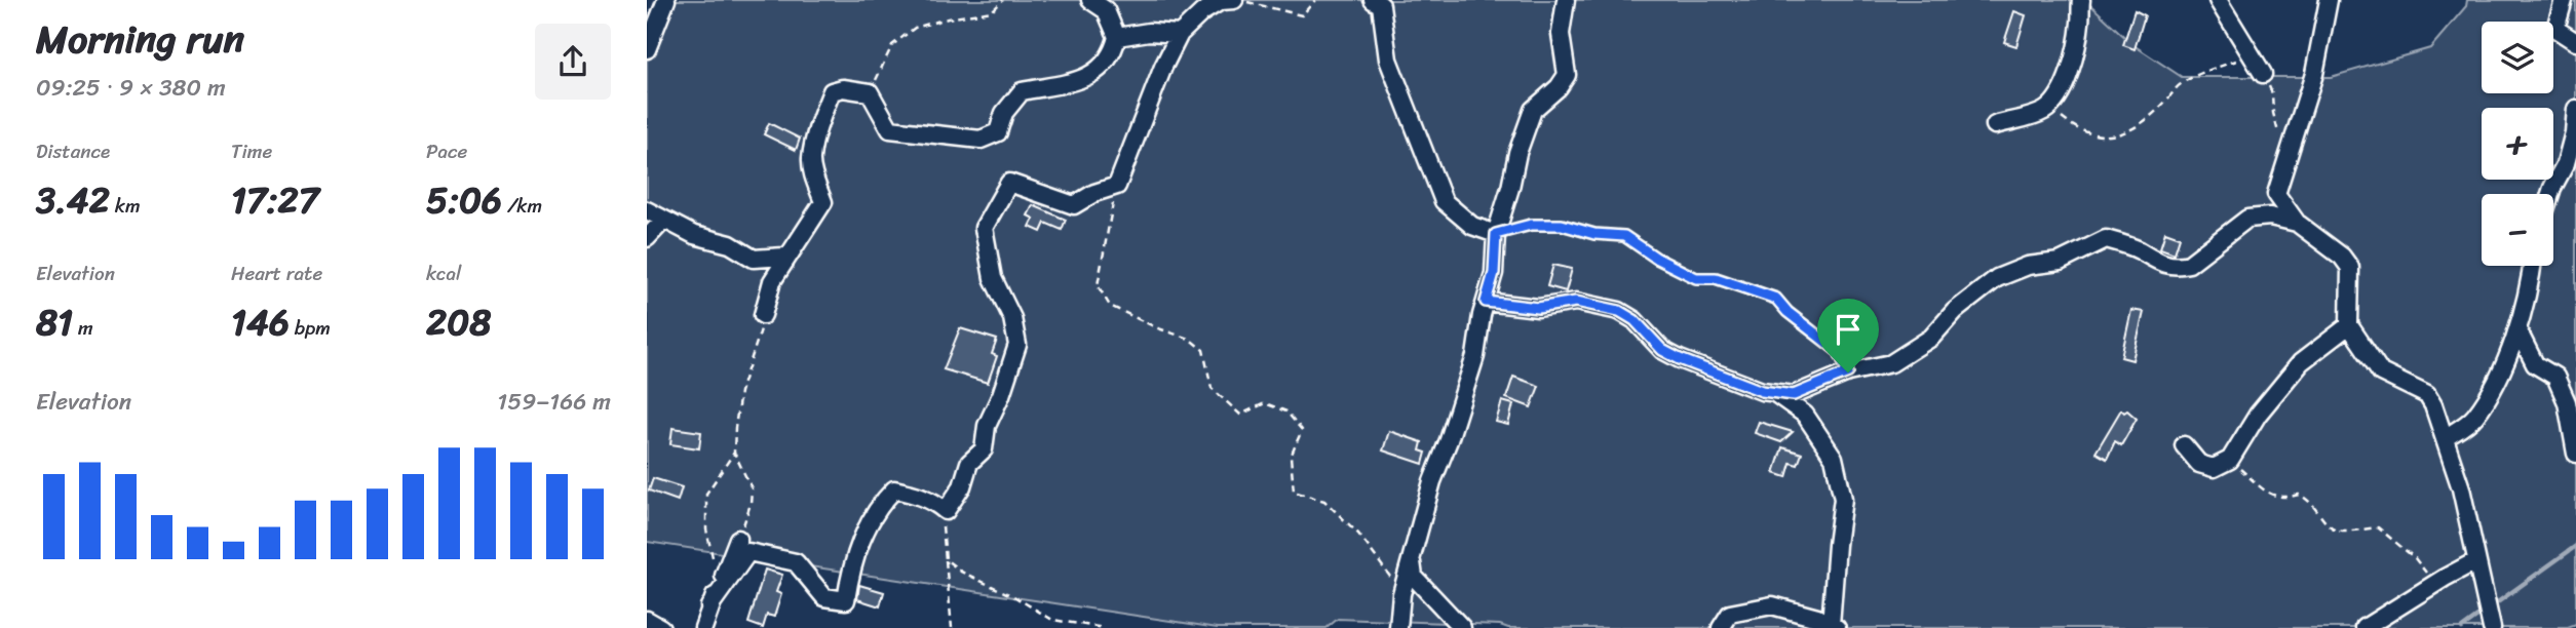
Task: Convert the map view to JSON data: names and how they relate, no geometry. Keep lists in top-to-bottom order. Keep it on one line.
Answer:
{"page":{"heading":["Morning run","09:25 · 9 × 380 m"],"map_buttons":["+","−"],"stats":[["Distance","3.42 km"],["Time","17:27"],["Pace","5:06 /km"],["Elevation","81 m"],["Heart rate","146 bpm"],["kcal","208"]],"chart":["Elevation","159–166 m"]}}
